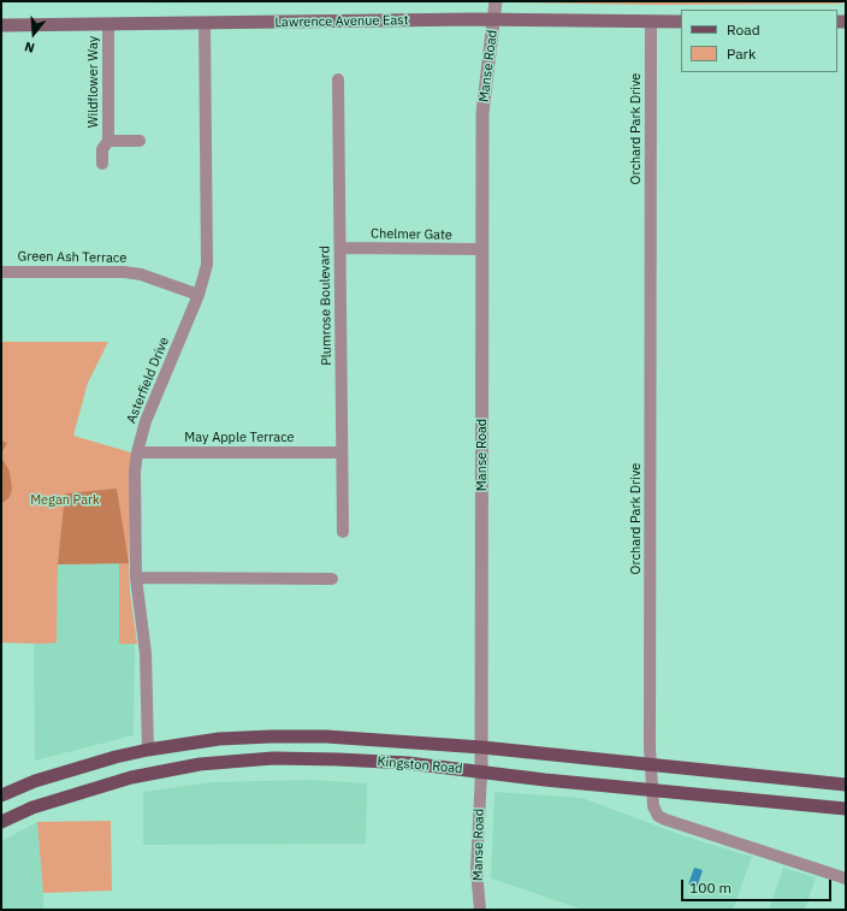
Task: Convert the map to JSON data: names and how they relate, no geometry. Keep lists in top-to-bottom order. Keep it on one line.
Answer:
{"streets":{"main road":["Lawrence Avenue East","Kingston Road"],"street":["Manse Road","Wildflower Way","Orchard Park Drive","Chelmer Gate","Green Ash Terrace","Plumrose Boulevard","Asterfield Drive","May Apple Terrace"]},"crossings":[["Lawrence Avenue East","Manse Road"],["Lawrence Avenue East","Wildflower Way"],["Lawrence Avenue East","Orchard Park Drive"],["Lawrence Avenue East","Asterfield Drive"],["Manse Road","Chelmer Gate"],["Manse Road","Kingston Road"],["Orchard Park Drive","Kingston Road"],["Chelmer Gate","Plumrose Boulevard"],["Green Ash Terrace","Asterfield Drive"],["Plumrose Boulevard","May Apple Terrace"],["Asterfield Drive","May Apple Terrace"],["Asterfield Drive","Kingston Road"]],"parks":["Megan Park"],"legend":["Road","Park"],"scale_bar":"100 m","north":"bottom"}
